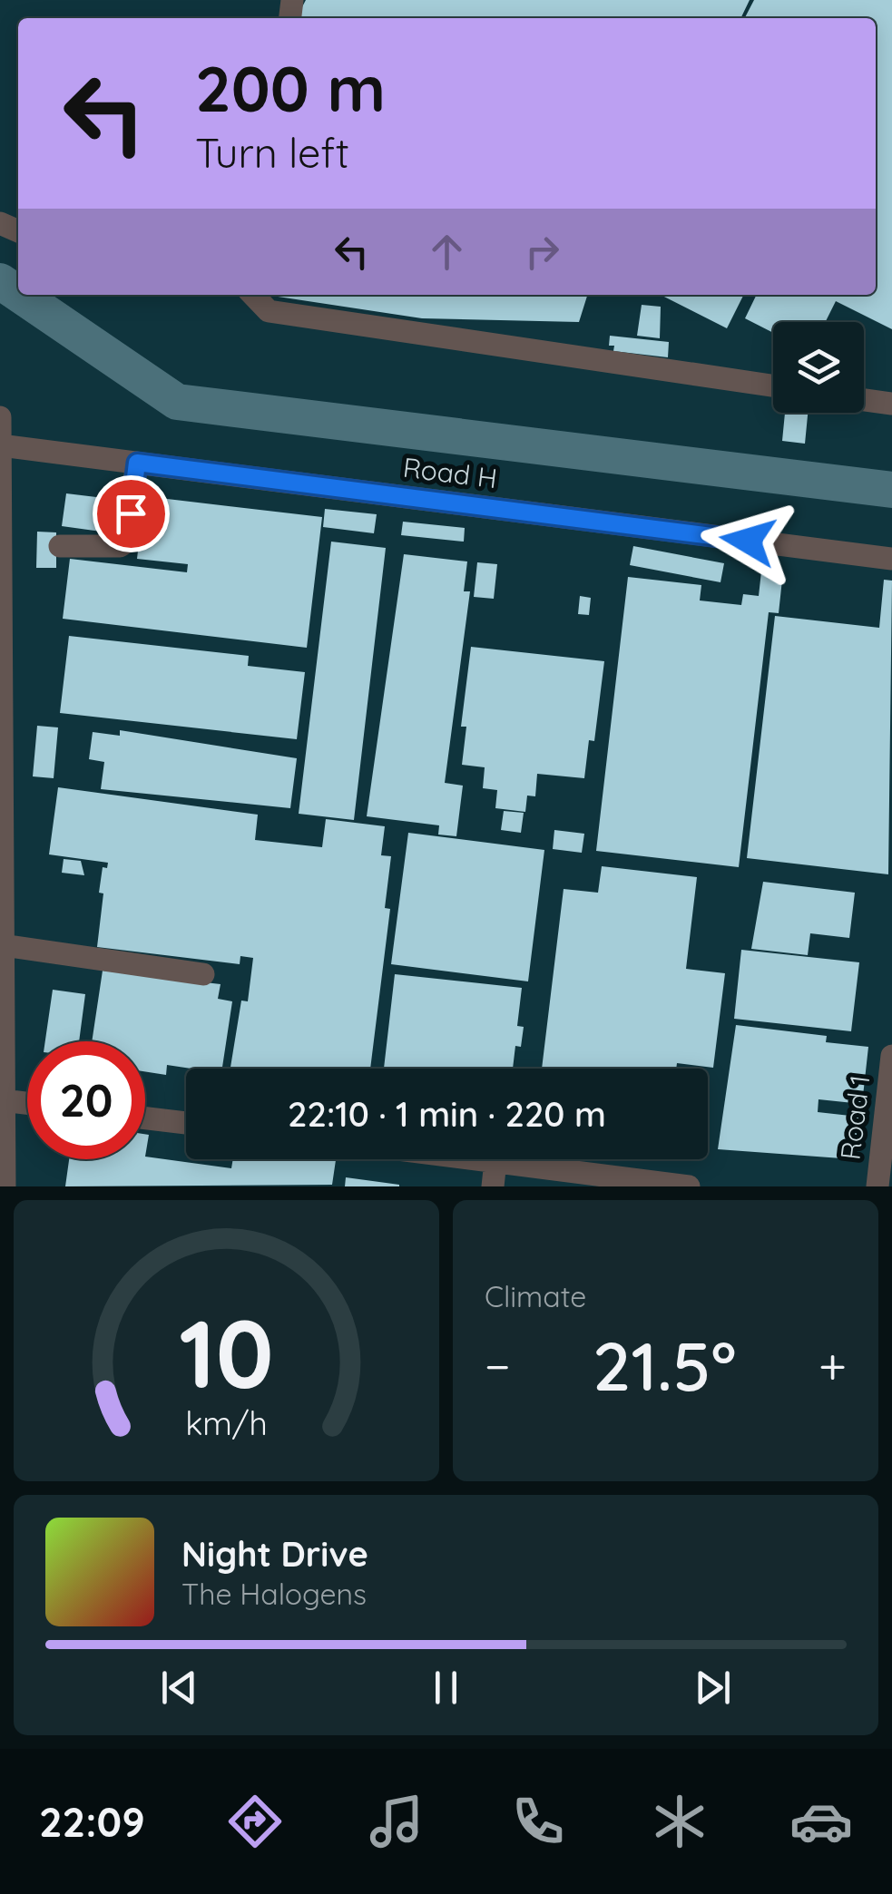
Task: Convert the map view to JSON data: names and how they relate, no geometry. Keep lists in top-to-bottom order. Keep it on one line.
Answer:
{"streets":{"street":["Road H","Road 1"]},"page":{"turn":["200 m","Turn left"],"limit":"20","trip":"22:10 · 1 min · 220 m","tile":"Climate","heat":["−","21.5°","+"],"song":["Night Drive","The Halogens"],"tabs":"22:09","gauge":["10","km/h"]}}
